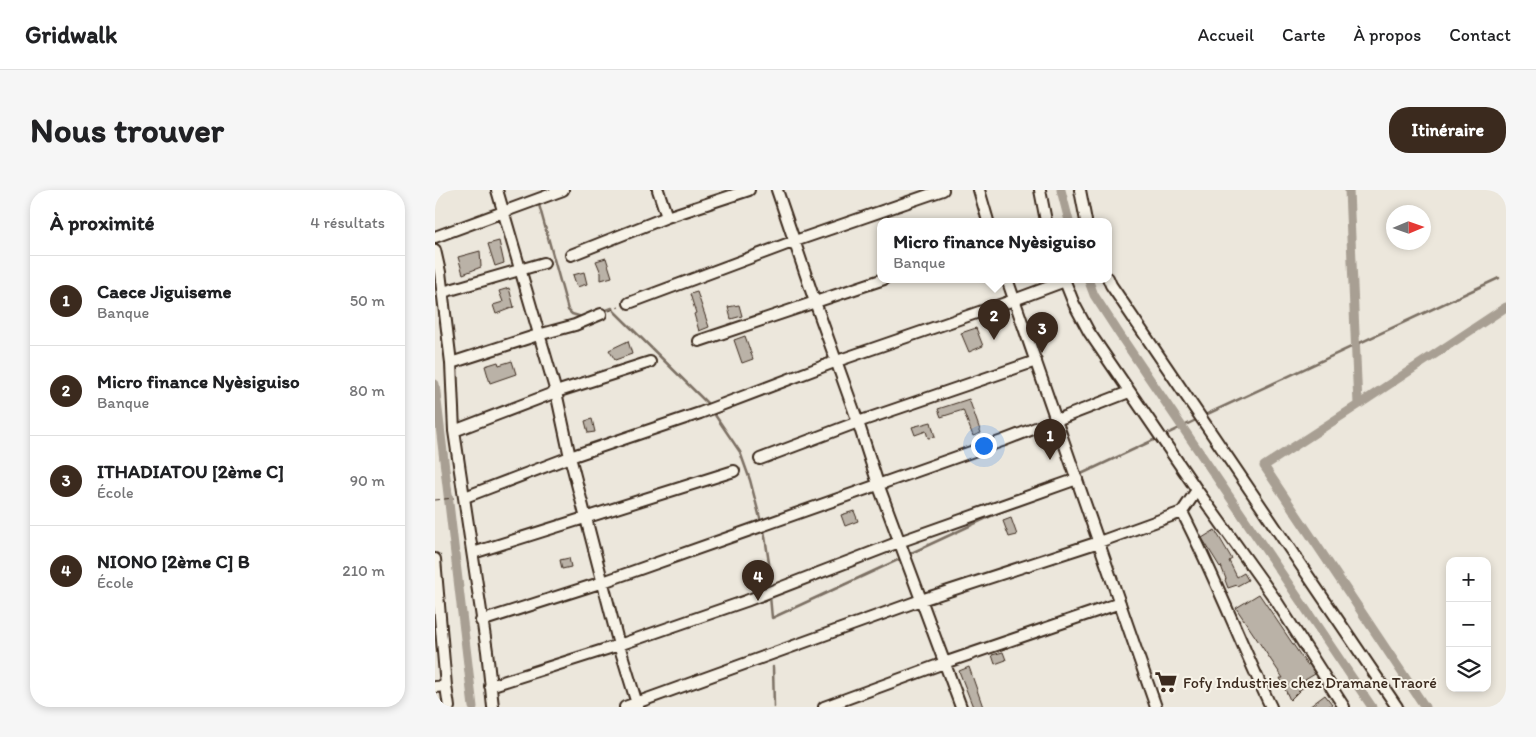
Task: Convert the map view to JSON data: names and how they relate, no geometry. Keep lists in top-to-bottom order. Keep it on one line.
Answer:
{"places":{"supermarket":["Fofy Industries chez Dramane Traoré"]},"north":"right","page":{"header":"Gridwalk","nav":["Accueil","Carte","À propos","Contact"],"buttons":"Itinéraire","title":"Nous trouver","heading":["À proximité","4 résultats"],"popup":["Micro finance Nyèsiguiso","Banque"],"list":[{"mark":"1","name":"Caece Jiguiseme","note":"Banque","value":"50 m"},{"mark":"2","name":"Micro finance Nyèsiguiso","note":"Banque","value":"80 m"},{"mark":"3","name":"ITHADIATOU [2ème C]","note":"École","value":"90 m"},{"mark":"4","name":"NIONO [2ème C] B","note":"École","value":"210 m"}],"pins":["2","3","1","4"],"map_buttons":["+","−"]}}
